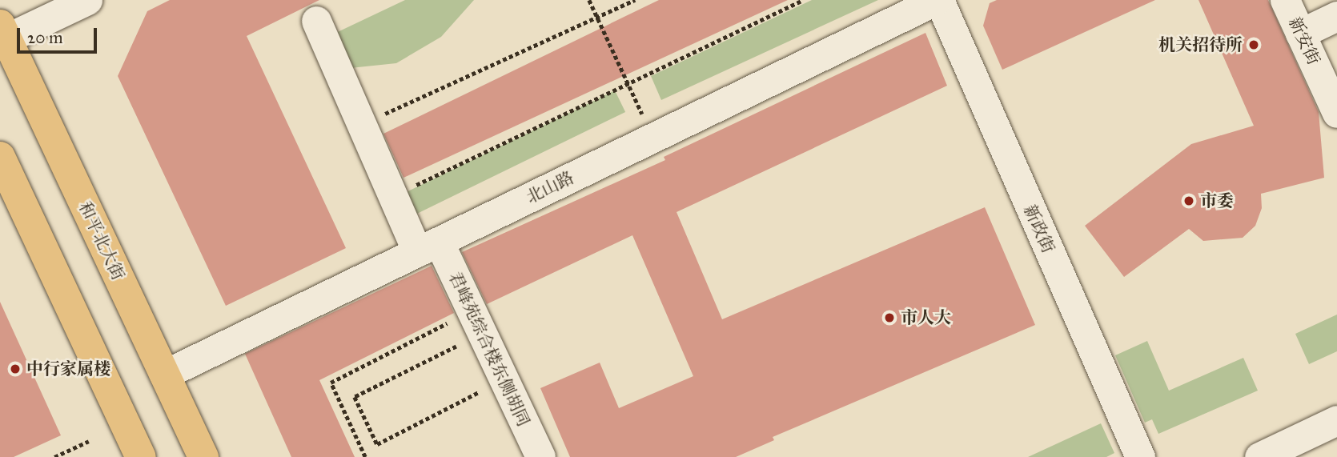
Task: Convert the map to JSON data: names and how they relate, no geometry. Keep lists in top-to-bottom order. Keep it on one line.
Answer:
{"streets":{"main road":["和平北大街"],"street":["新安街","北山路","新政街","君峰苑综合楼东侧胡同"]},"crossings":[["北山路","新政街"],["北山路","和平北大街"],["北山路","君峰苑综合楼东侧胡同"]],"places":["机关招待所","市委","市人大","中行家属楼"],"scale_bar":"20 m"}
